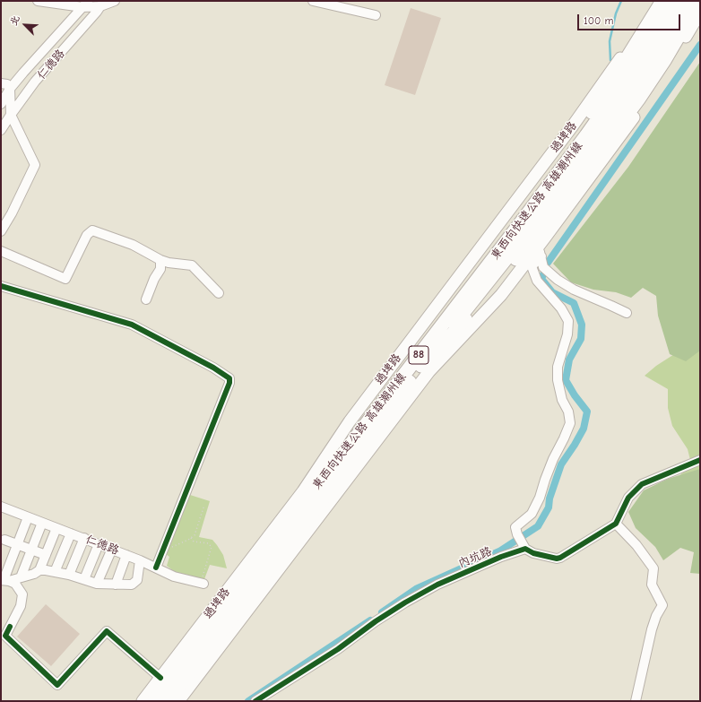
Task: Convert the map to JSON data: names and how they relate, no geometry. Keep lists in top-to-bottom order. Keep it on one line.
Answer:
{"streets":{"highway":["東西向快速公路 高雄潮州線","88"],"main road":["過埤路"],"street":["仁德路","內坑路"]},"scale_bar":"100 m","north":"top left"}
